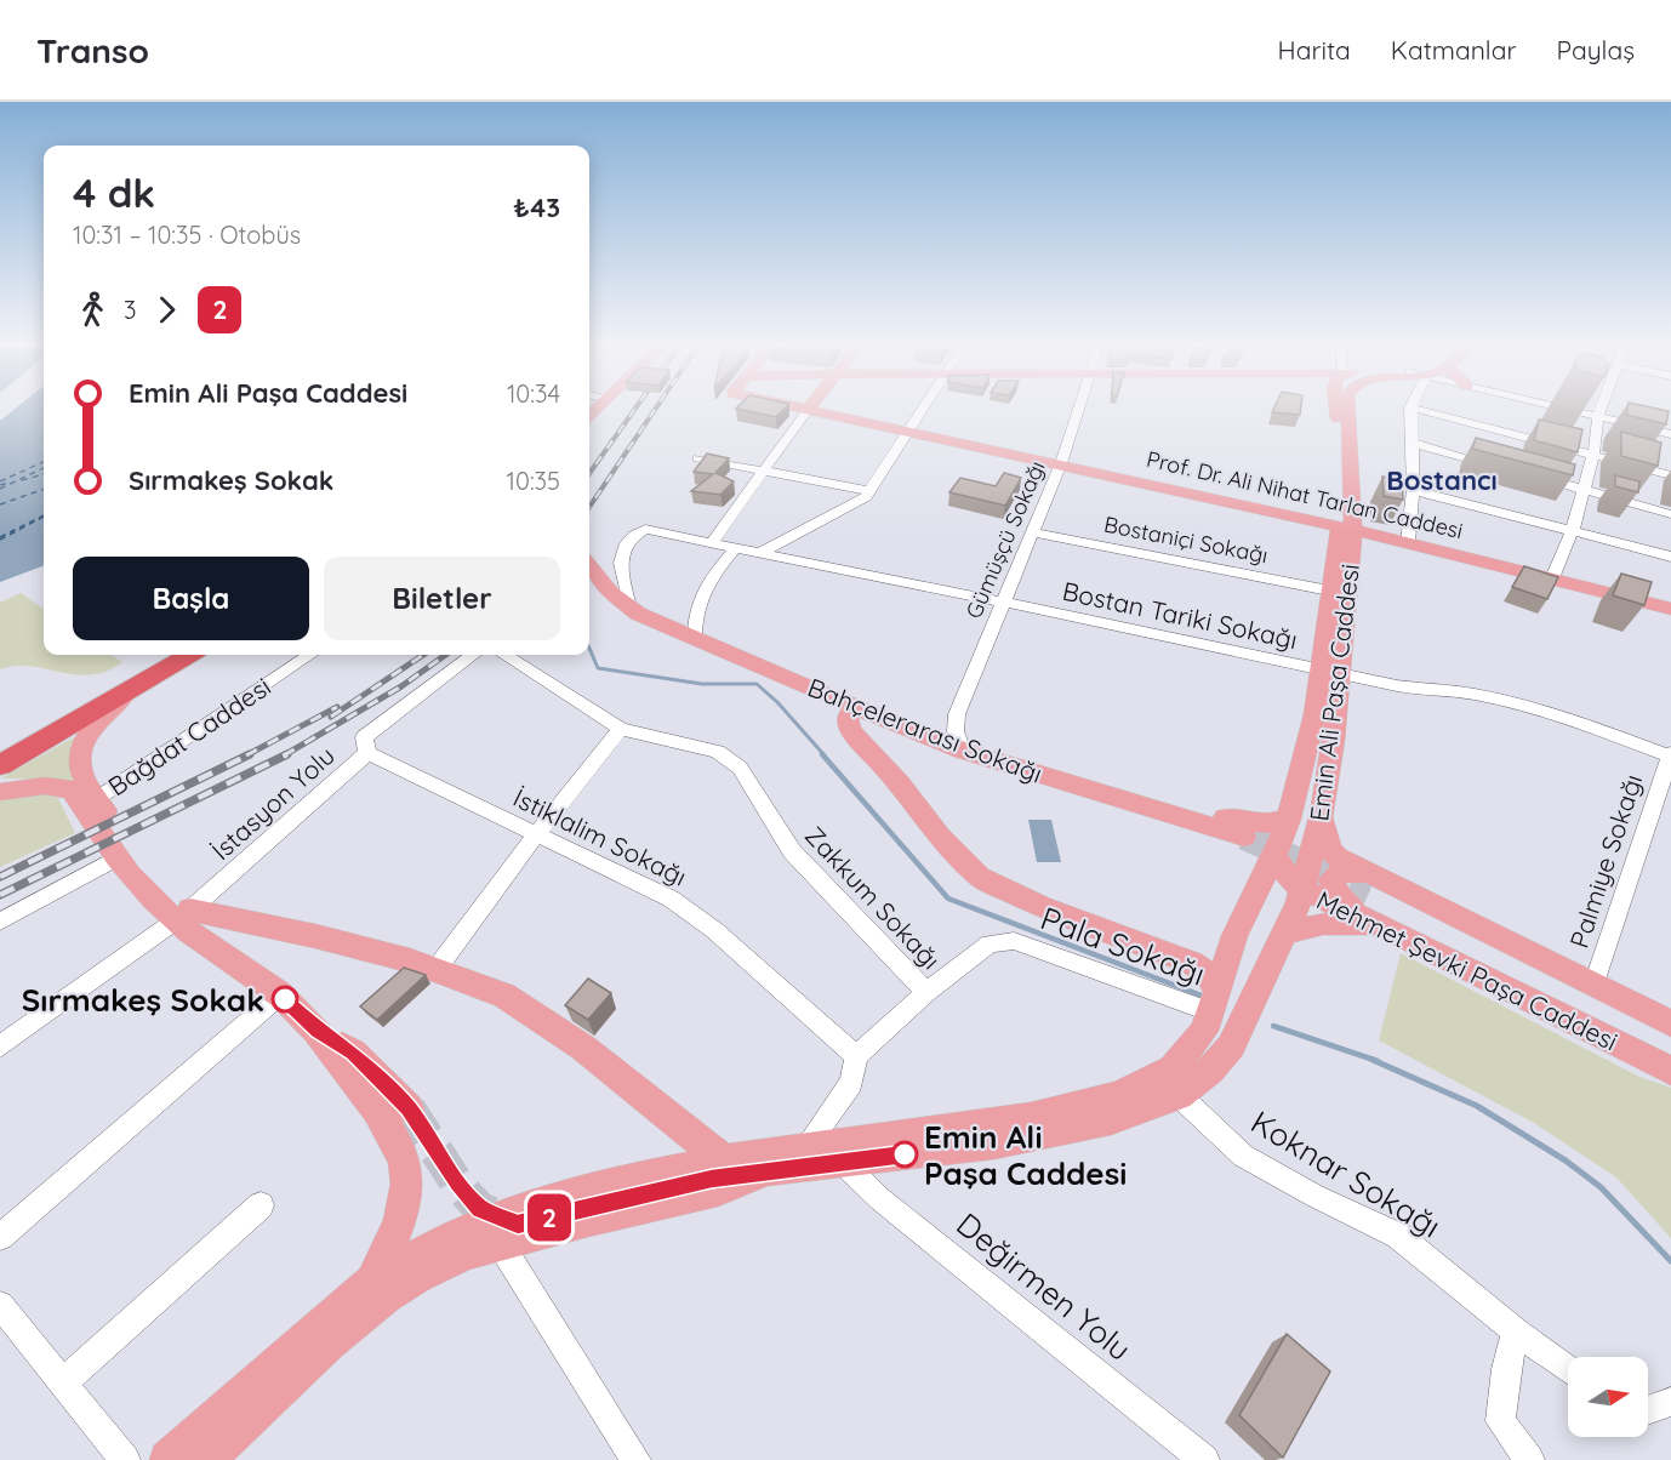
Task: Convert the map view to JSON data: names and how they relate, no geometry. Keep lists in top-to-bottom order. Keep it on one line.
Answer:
{"streets":{"main road":["Prof. Dr. Ali Nihat Tarlan Caddesi","Emin Ali Paşa Caddesi","Bahçelerarası Sokağı","Bağdat Caddesi","Mehmet Şevki Paşa Caddesi"],"street":["Gümüşçü Sokağı","Bostaniçi Sokağı","Bostan Tariki Sokağı","İstasyon Yolu","İstiklalim Sokağı","Palmiye Sokağı","Zakkum Sokağı","Pala Sokağı","Koknar Sokağı","Değirmen Yolu"]},"crossings":[["Prof. Dr. Ali Nihat Tarlan Caddesi","Gümüşçü Sokağı"],["Prof. Dr. Ali Nihat Tarlan Caddesi","Emin Ali Paşa Caddesi"],["Gümüşçü Sokağı","Bostaniçi Sokağı"],["Gümüşçü Sokağı","Bostan Tariki Sokağı"],["Gümüşçü Sokağı","Bahçelerarası Sokağı"],["Bostaniçi Sokağı","Emin Ali Paşa Caddesi"],["Bostan Tariki Sokağı","Emin Ali Paşa Caddesi"],["Bostan Tariki Sokağı","Bahçelerarası Sokağı"],["Bostan Tariki Sokağı","Palmiye Sokağı"],["Emin Ali Paşa Caddesi","Pala Sokağı"],["Emin Ali Paşa Caddesi","Mehmet Şevki Paşa Caddesi"],["Emin Ali Paşa Caddesi","Koknar Sokağı"],["Emin Ali Paşa Caddesi","Değirmen Yolu"],["Bağdat Caddesi","İstasyon Yolu"],["İstasyon Yolu","İstiklalim Sokağı"],["İstiklalim Sokağı","Pala Sokağı"],["Palmiye Sokağı","Mehmet Şevki Paşa Caddesi"],["Zakkum Sokağı","Pala Sokağı"]],"districts":["Bostancı"],"places":["Sırmakeş Sokak","Emin Ali Paşa Caddesi"],"lines":["bus line 2"],"north":"right","page":{"header":"Transo","nav":["Harita","Katmanlar","Paylaş"],"on_map":"2","heading":["4 dk","10:31 – 10:35 · Otobüs","₺43"],"legs":["3","2"],"list":[{"name":"Emin Ali Paşa Caddesi","value":"10:34"},{"name":"Sırmakeş Sokak","value":"10:35"}],"buttons":["Başla","Biletler"]}}
